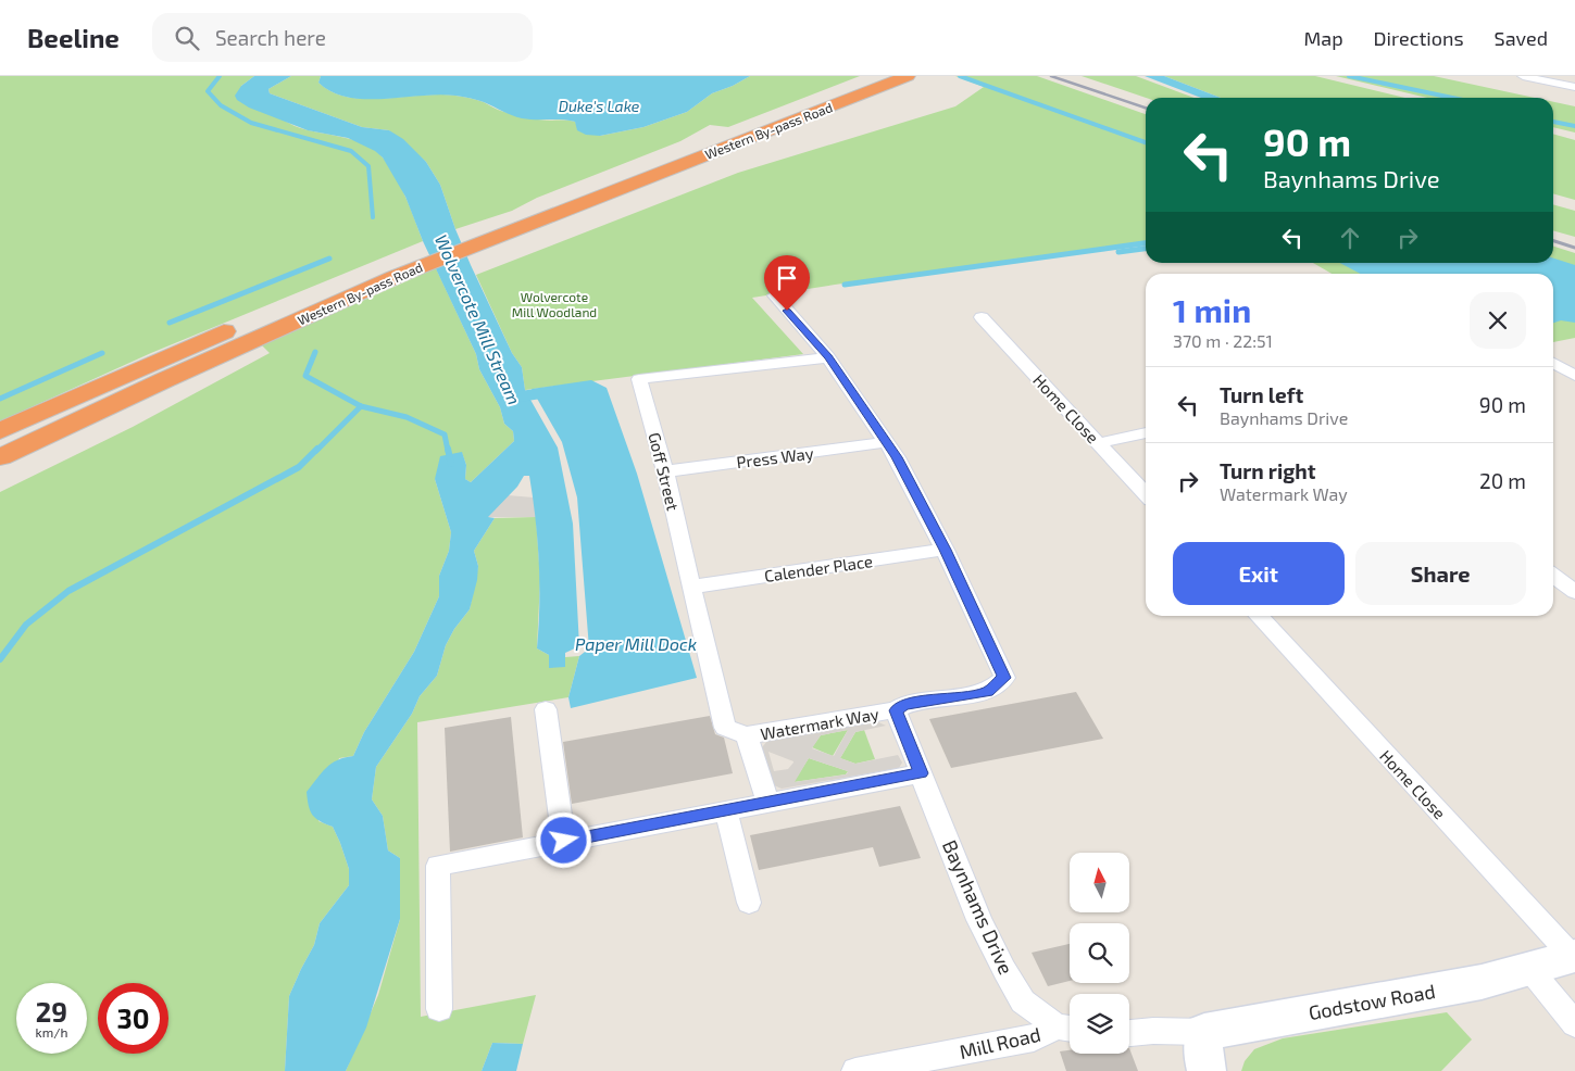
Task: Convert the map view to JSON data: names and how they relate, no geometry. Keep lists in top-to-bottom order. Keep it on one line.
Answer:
{"streets":{"highway":["Western By-pass Road"],"street":["Home Close","Press Way","Goff Street","Calender Place","Watermark Way","Baynhams Drive","Godstow Road","Mill Road"]},"crossings":[["Home Close","Godstow Road"],["Press Way","Goff Street"],["Goff Street","Calender Place"],["Goff Street","Watermark Way"],["Calender Place","Watermark Way"],["Watermark Way","Baynhams Drive"],["Baynhams Drive","Mill Road"]],"water":["Duke's Lake","Wolvercote Mill Stream","Paper Mill Dock"],"parks":["Wolvercote Mill Woodland"],"north":"top","page":{"header":"Beeline","search":"Search here","nav":["Map","Directions","Saved"],"turn":["90 m","Baynhams Drive"],"heading":["1 min","370 m · 22:51"],"list":[{"name":"Turn left","note":"Baynhams Drive","value":"90 m"},{"name":"Turn right","note":"Watermark Way","value":"20 m"}],"buttons":["Exit","Share"],"speed":"29 km/h","limit":"30"}}
